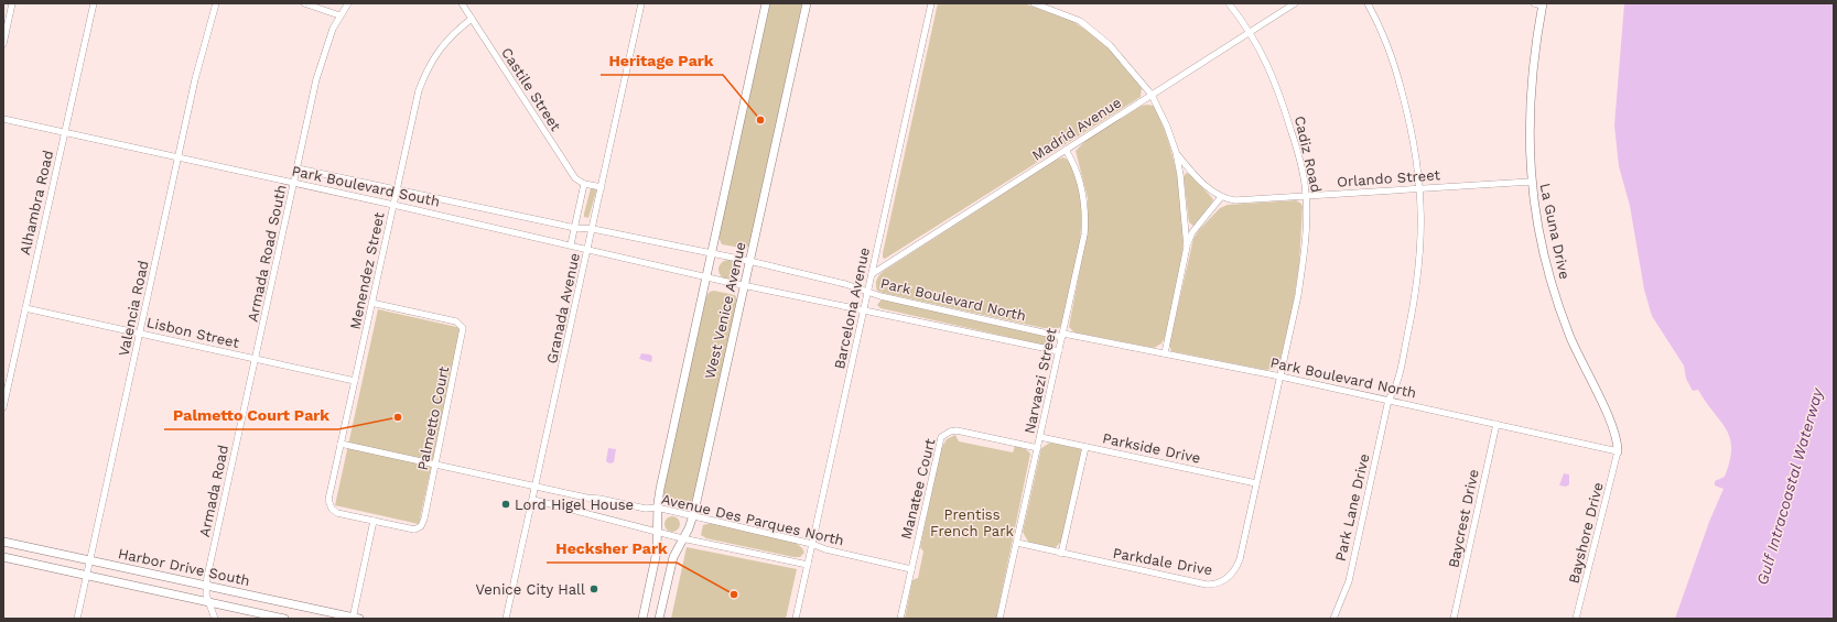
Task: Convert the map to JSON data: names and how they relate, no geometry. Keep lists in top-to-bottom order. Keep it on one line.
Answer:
{"streets":{"street":["Castile Street","Madrid Avenue","Cadiz Road","Orlando Street","Park Boulevard South","Alhambra Road","La Guna Drive","Armada Road South","Menendez Street","Park Boulevard North","Valencia Road","Granada Avenue","Barcelona Avenue","West Venice Avenue","Lisbon Street","Narvaezi Street","Palmetto Court","Parkside Drive","Manatee Court","Armada Road","Park Lane Drive","Baycrest Drive","Avenue Des Parques North","Bayshore Drive","Parkdale Drive","Harbor Drive South"]},"crossings":[["Castile Street","Menendez Street"],["Madrid Avenue","Cadiz Road"],["Madrid Avenue","Barcelona Avenue"],["Madrid Avenue","Narvaezi Street"],["Cadiz Road","Orlando Street"],["Cadiz Road","Park Boulevard North"],["Cadiz Road","Parkdale Drive"],["Orlando Street","La Guna Drive"],["Orlando Street","Park Lane Drive"],["Park Boulevard South","Alhambra Road"],["Park Boulevard South","Armada Road South"],["Park Boulevard South","Menendez Street"],["Park Boulevard South","Park Boulevard North"],["Park Boulevard South","Valencia Road"],["Park Boulevard South","Granada Avenue"],["Park Boulevard South","West Venice Avenue"],["Alhambra Road","Lisbon Street"],["La Guna Drive","Park Boulevard North"],["La Guna Drive","Bayshore Drive"],["Armada Road South","Lisbon Street"],["Armada Road South","Armada Road"],["Menendez Street","Lisbon Street"],["Menendez Street","Palmetto Court"],["Menendez Street","Avenue Des Parques North"],["Park Boulevard North","Barcelona Avenue"],["Park Boulevard North","West Venice Avenue"],["Park Boulevard North","Narvaezi Street"],["Park Boulevard North","Park Lane Drive"],["Park Boulevard North","Baycrest Drive"],["Park Boulevard North","Bayshore Drive"],["Park Boulevard North","Parkdale Drive"],["Valencia Road","Lisbon Street"],["Valencia Road","Harbor Drive South"],["Granada Avenue","Avenue Des Parques North"],["Barcelona Avenue","Avenue Des Parques North"],["West Venice Avenue","Avenue Des Parques North"],["Lisbon Street","Armada Road"],["Narvaezi Street","Parkside Drive"],["Narvaezi Street","Manatee Court"],["Narvaezi Street","Parkdale Drive"],["Palmetto Court","Avenue Des Parques North"],["Parkside Drive","Parkdale Drive"],["Manatee Court","Avenue Des Parques North"],["Armada Road","Harbor Drive South"]],"water":["Gulf Intracoastal Waterway"],"parks":["Prentiss French Park"],"places":["Heritage Park","Palmetto Court Park","Lord Higel House","Venice City Hall","Hecksher Park"]}
